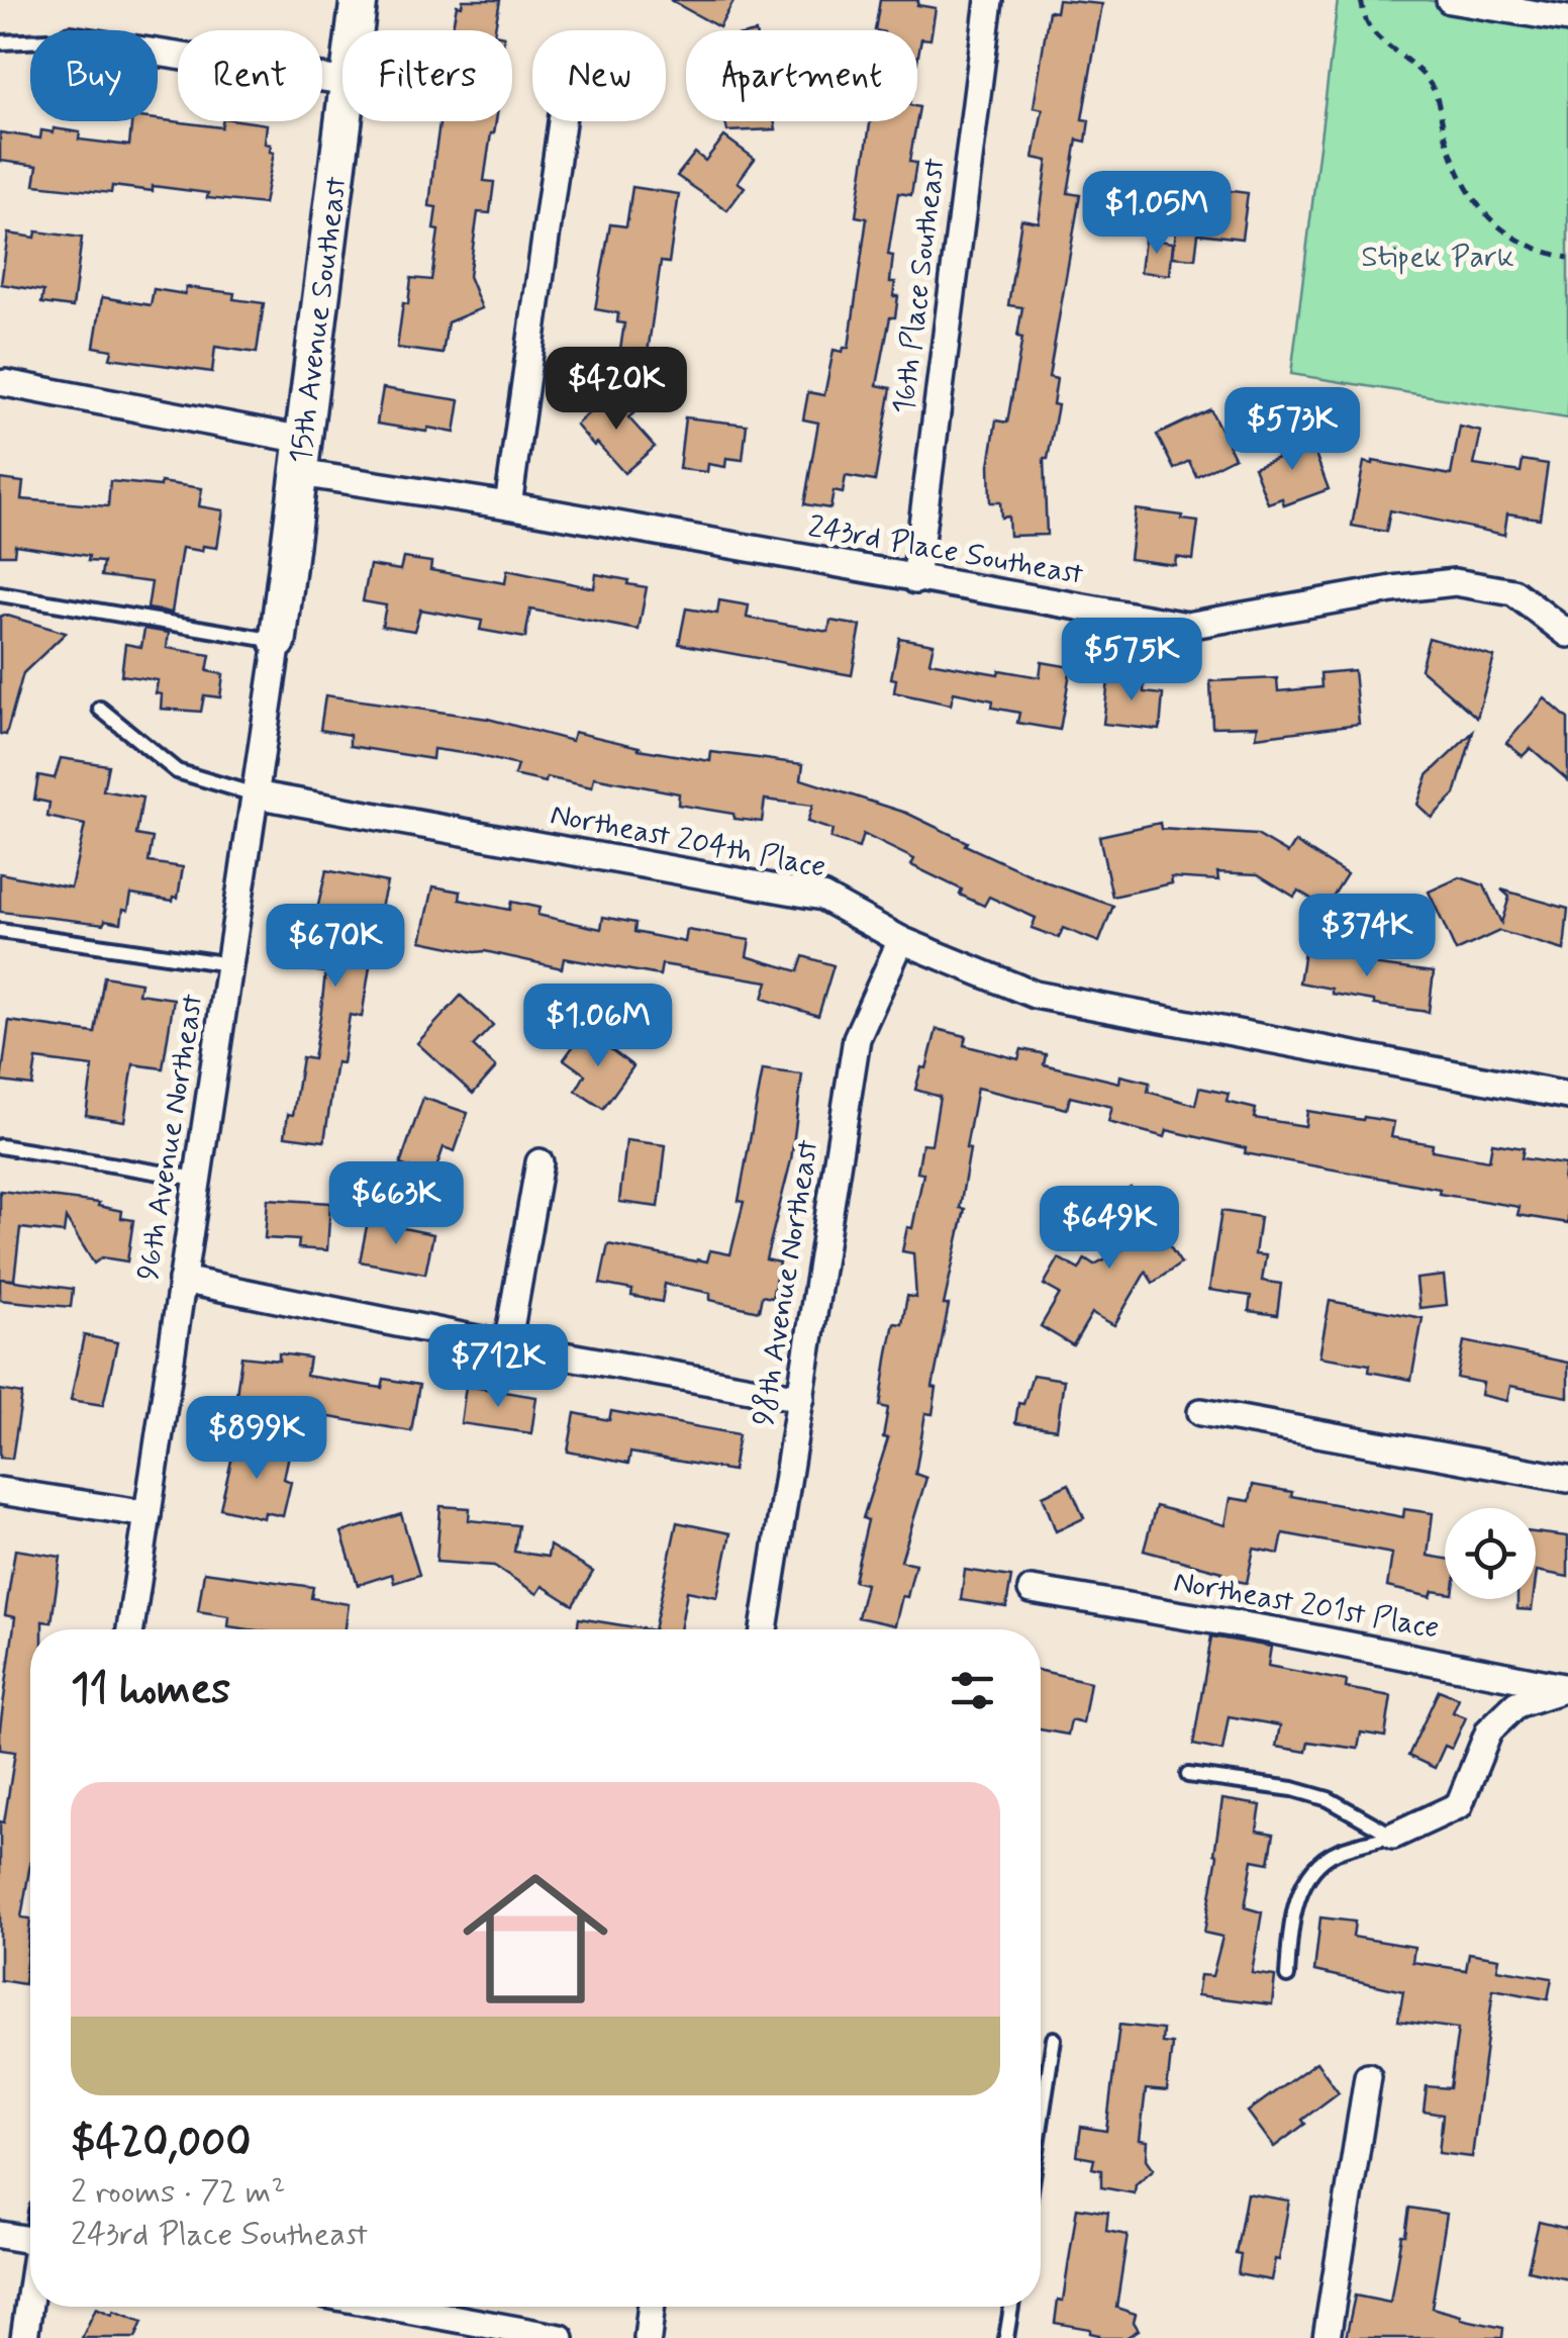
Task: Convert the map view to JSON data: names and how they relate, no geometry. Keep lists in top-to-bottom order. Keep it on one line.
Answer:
{"streets":{"street":["16th Place Southeast","15th Avenue Southeast","243rd Place Southeast","Northeast 204th Place","96th Avenue Northeast","98th Avenue Northeast","Northeast 201st Place"]},"crossings":[["16th Place Southeast","243rd Place Southeast"],["15th Avenue Southeast","243rd Place Southeast"],["15th Avenue Southeast","96th Avenue Northeast"],["Northeast 204th Place","96th Avenue Northeast"],["Northeast 204th Place","98th Avenue Northeast"]],"parks":["Stipek Park"],"page":{"chip":["Buy","Rent","Filters","New","Apartment"],"price":["$1.05M","$420K","$573K","$575K","$374K","$670K","$1.06M","$663K","$649K","$712K","$899K"],"heading":"11 homes","list":[{"name":"$420,000","note":"2 rooms · 72 m² · 243rd Place Southeast"}]}}
